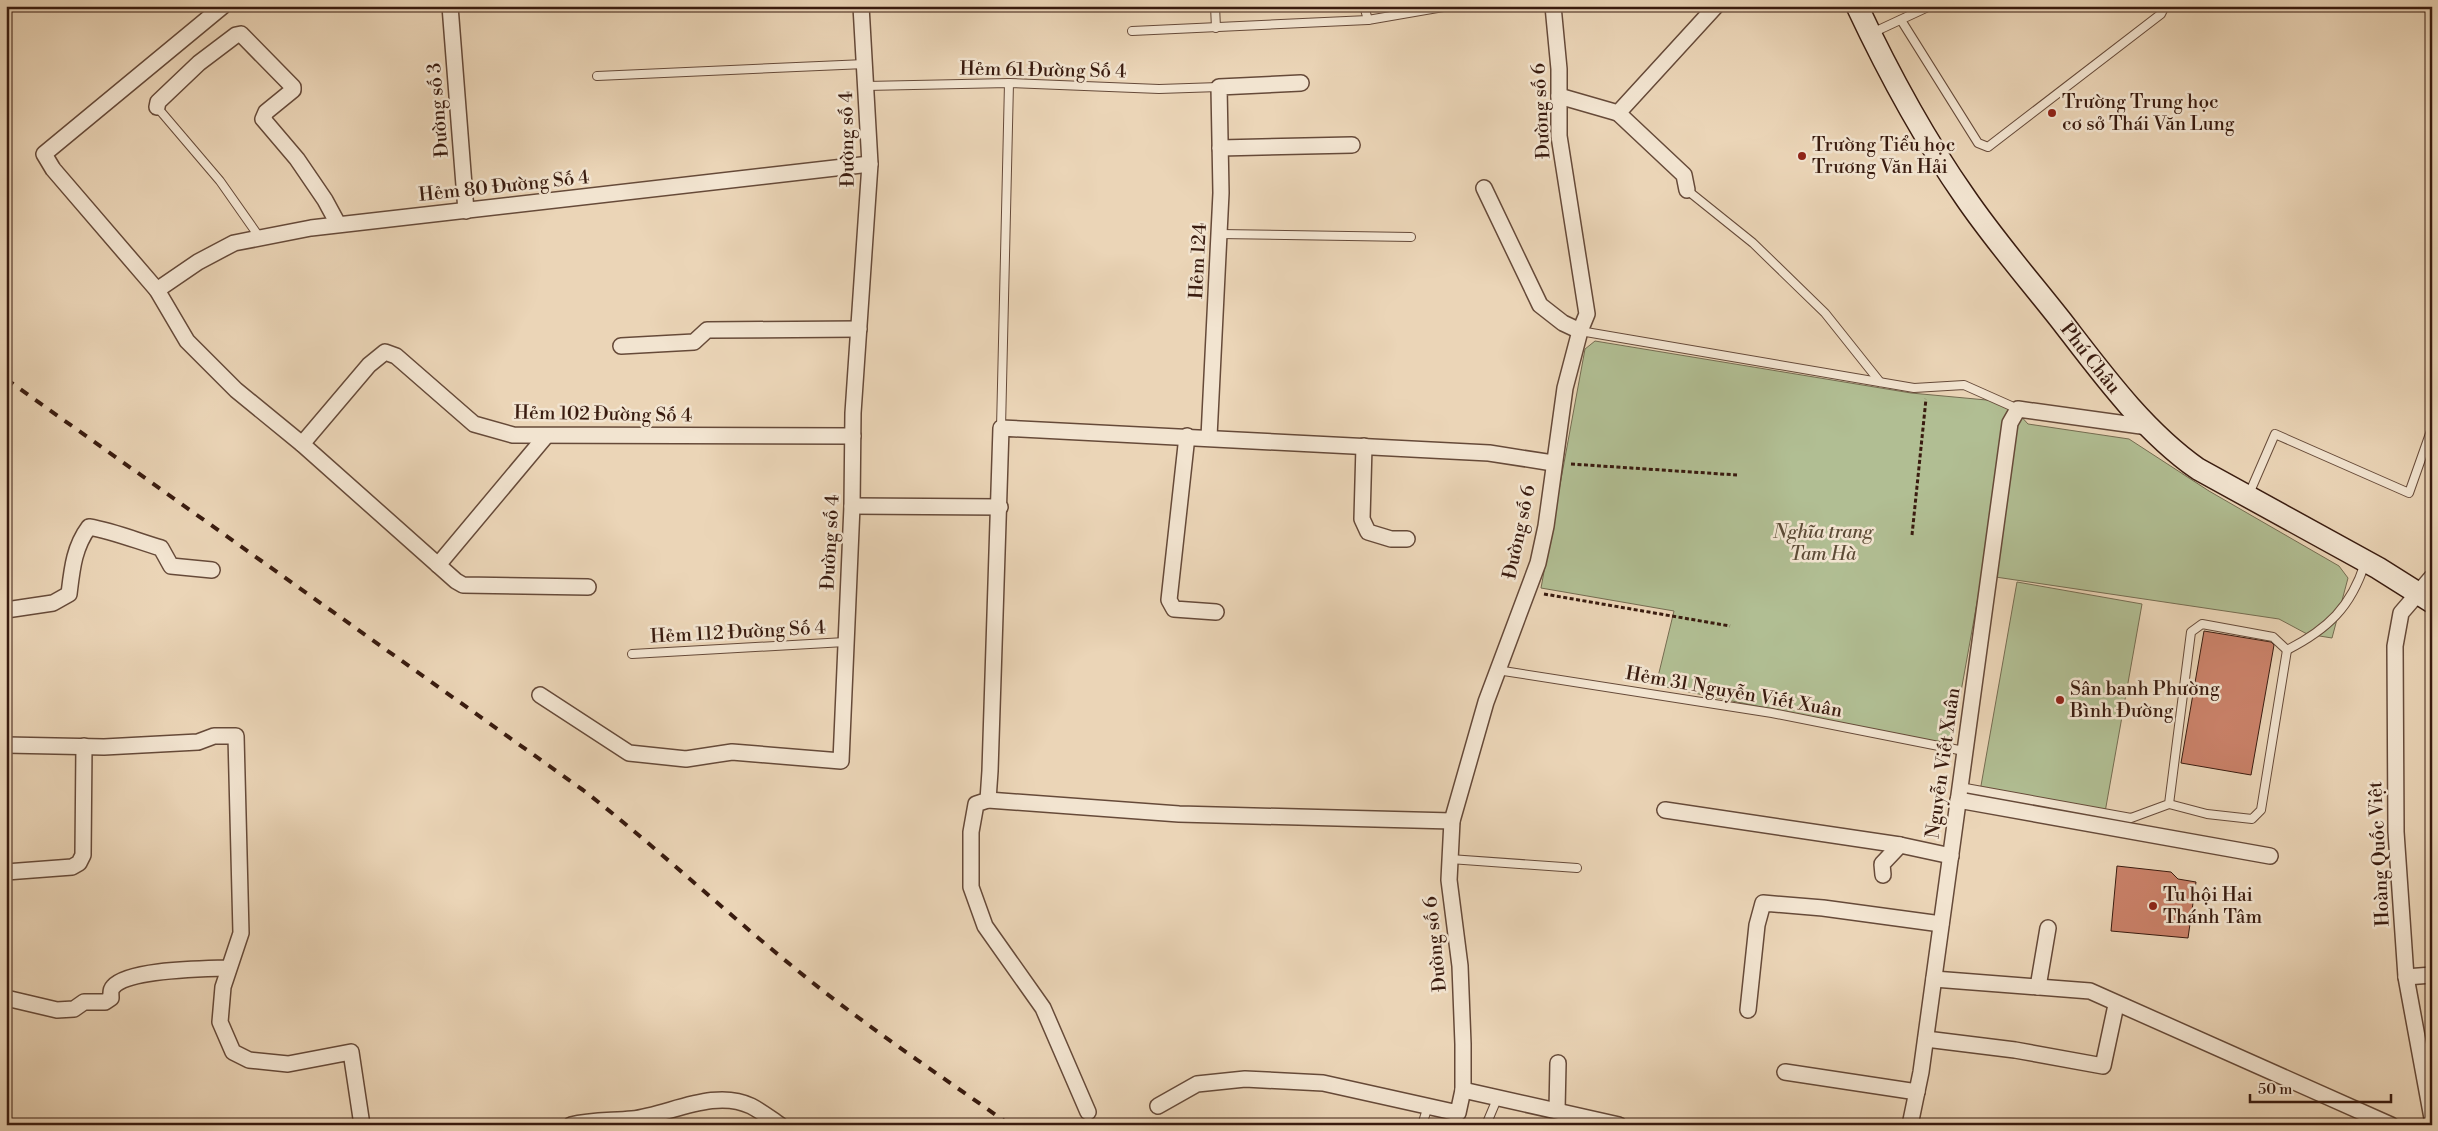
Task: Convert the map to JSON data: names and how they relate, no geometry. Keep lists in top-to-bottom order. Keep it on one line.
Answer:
{"streets":{"street":["Đường số 3","Đường số 6","Đường số 4","Hẻm 80 Đường Số 4","Hẻm 124","Phú Châu","Hẻm 102 Đường Số 4","Nguyễn Viết Xuân","Hoàng Quốc Việt"],"lane":["Hẻm 61 Đường Số 4","Hẻm 112 Đường Số 4","Hẻm 31 Nguyễn Viết Xuân"]},"crossings":[["Hẻm 61 Đường Số 4","Đường số 4"],["Hẻm 61 Đường Số 4","Hẻm 124"],["Đường số 3","Hẻm 80 Đường Số 4"],["Đường số 6","Hẻm 31 Nguyễn Viết Xuân"],["Đường số 4","Hẻm 80 Đường Số 4"],["Đường số 4","Hẻm 102 Đường Số 4"],["Đường số 4","Hẻm 112 Đường Số 4"],["Phú Châu","Hoàng Quốc Việt"],["Hẻm 31 Nguyễn Viết Xuân","Nguyễn Viết Xuân"]],"parks":["Nghĩa trang Tam Hà"],"places":["Trường Trung học cơ sở Thái Văn Lung","Trường Tiểu học Trương Văn Hải","Sân banh Phường Bình Đường","Tu hội Hai Thánh Tâm"],"scale_bar":"50 m"}
